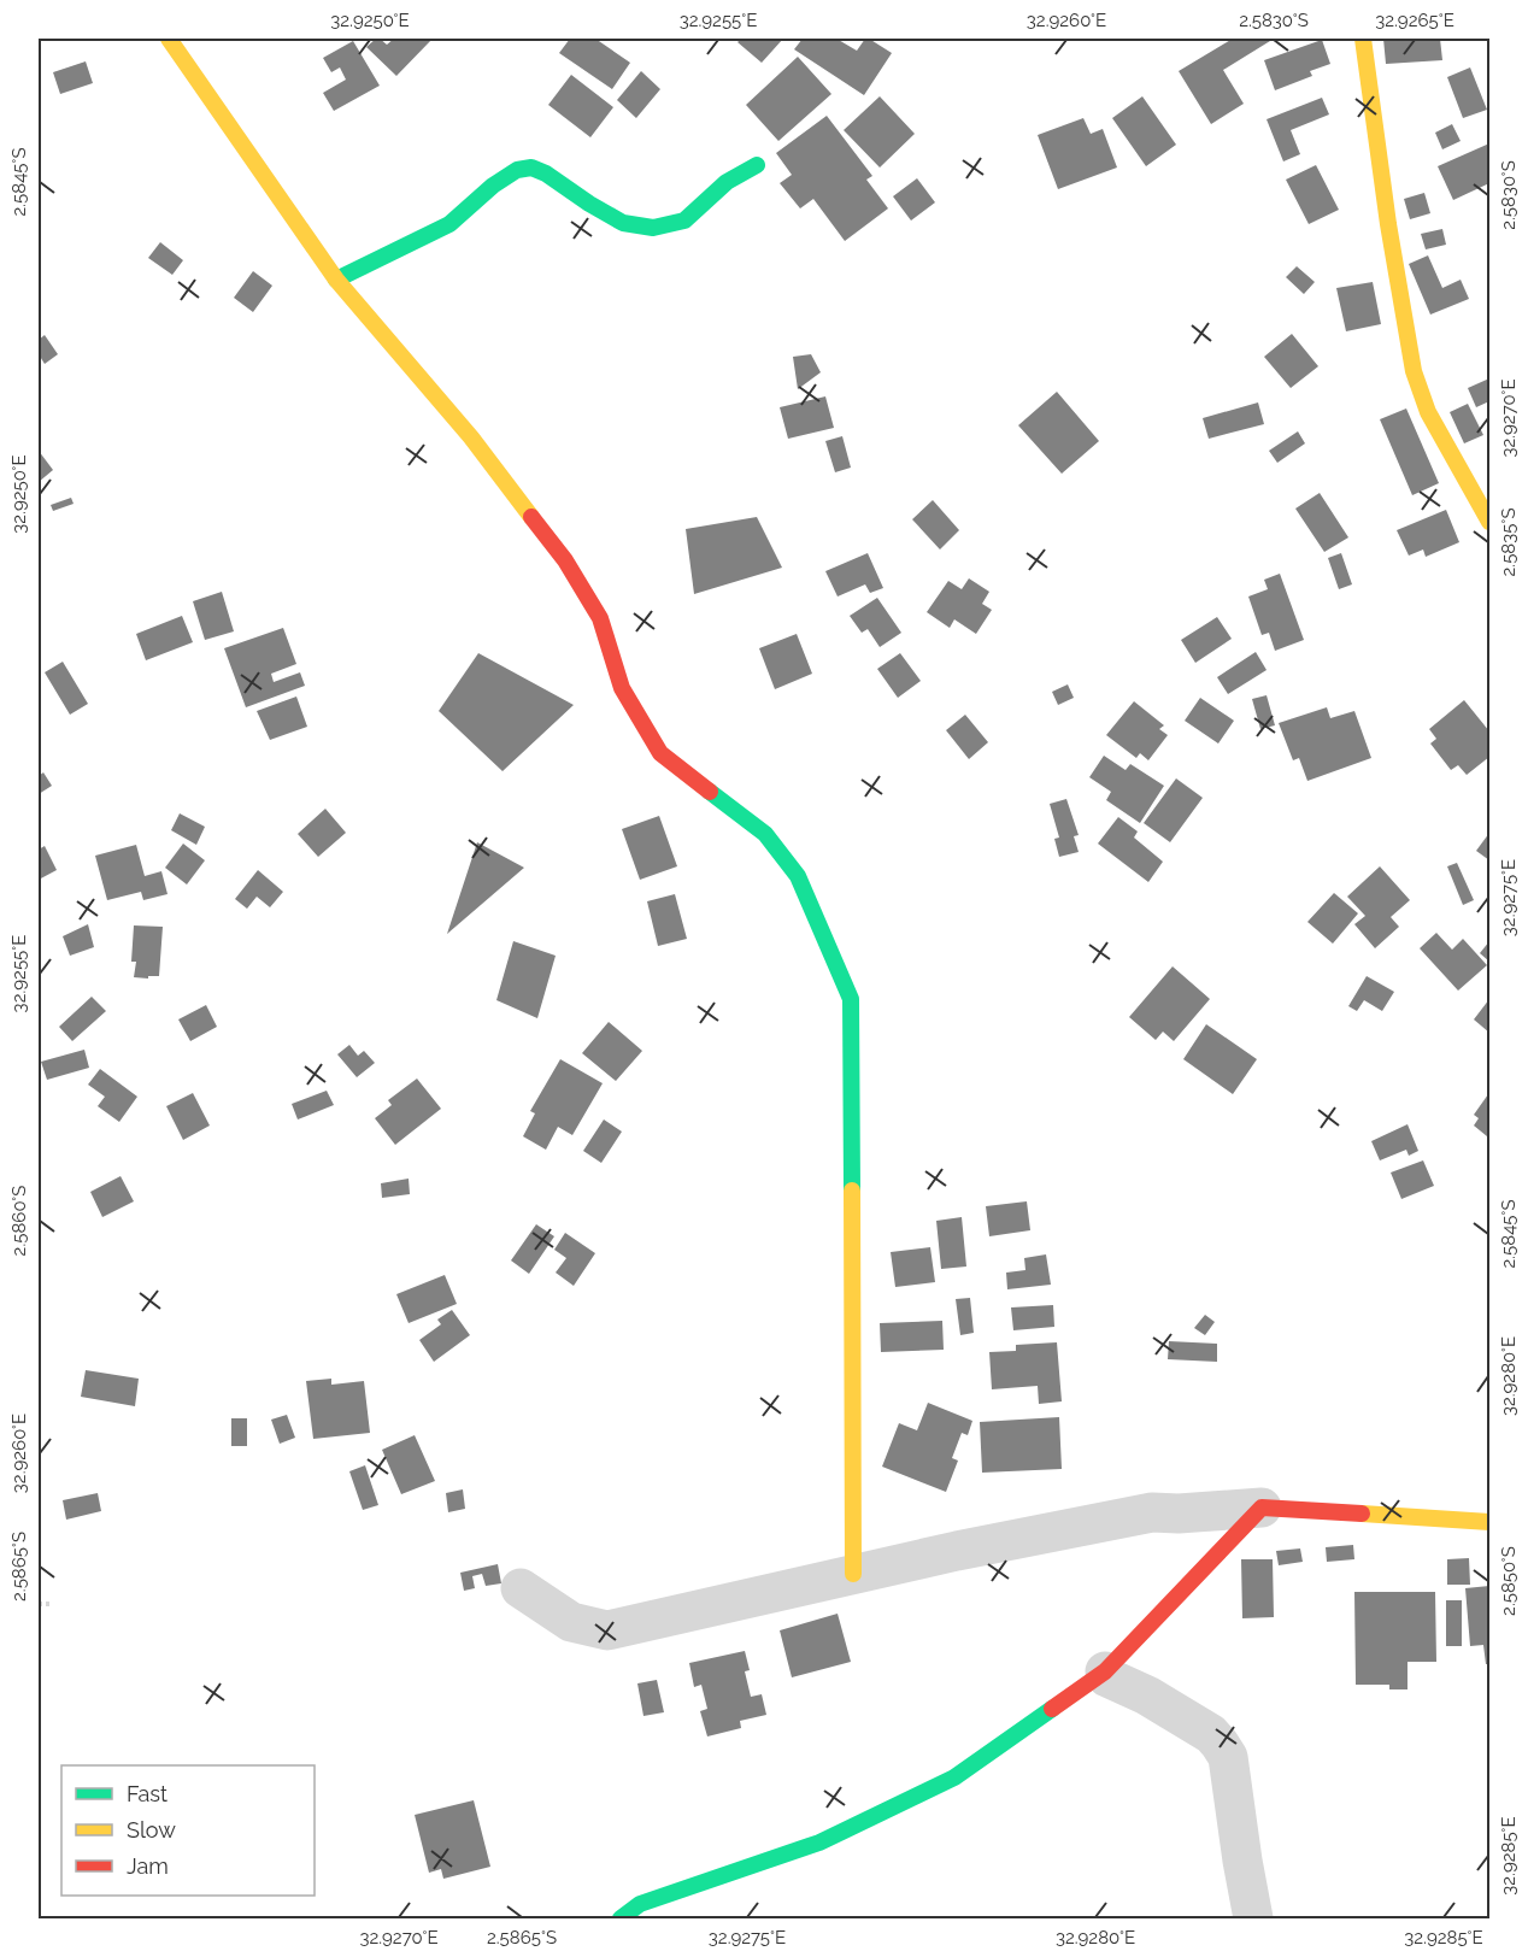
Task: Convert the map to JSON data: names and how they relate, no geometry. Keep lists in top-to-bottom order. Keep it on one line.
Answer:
{"legend":["Fast","Slow","Jam"],"coordinates":["32.9250°E","32.9255°E","32.9260°E","2.5830°S","32.9265°E","2.5845°S","32.9270°E","2.5835°S","32.9275°E","2.5860°S","32.9280°E","2.5865°S","2.5850°S","32.9285°E"]}
